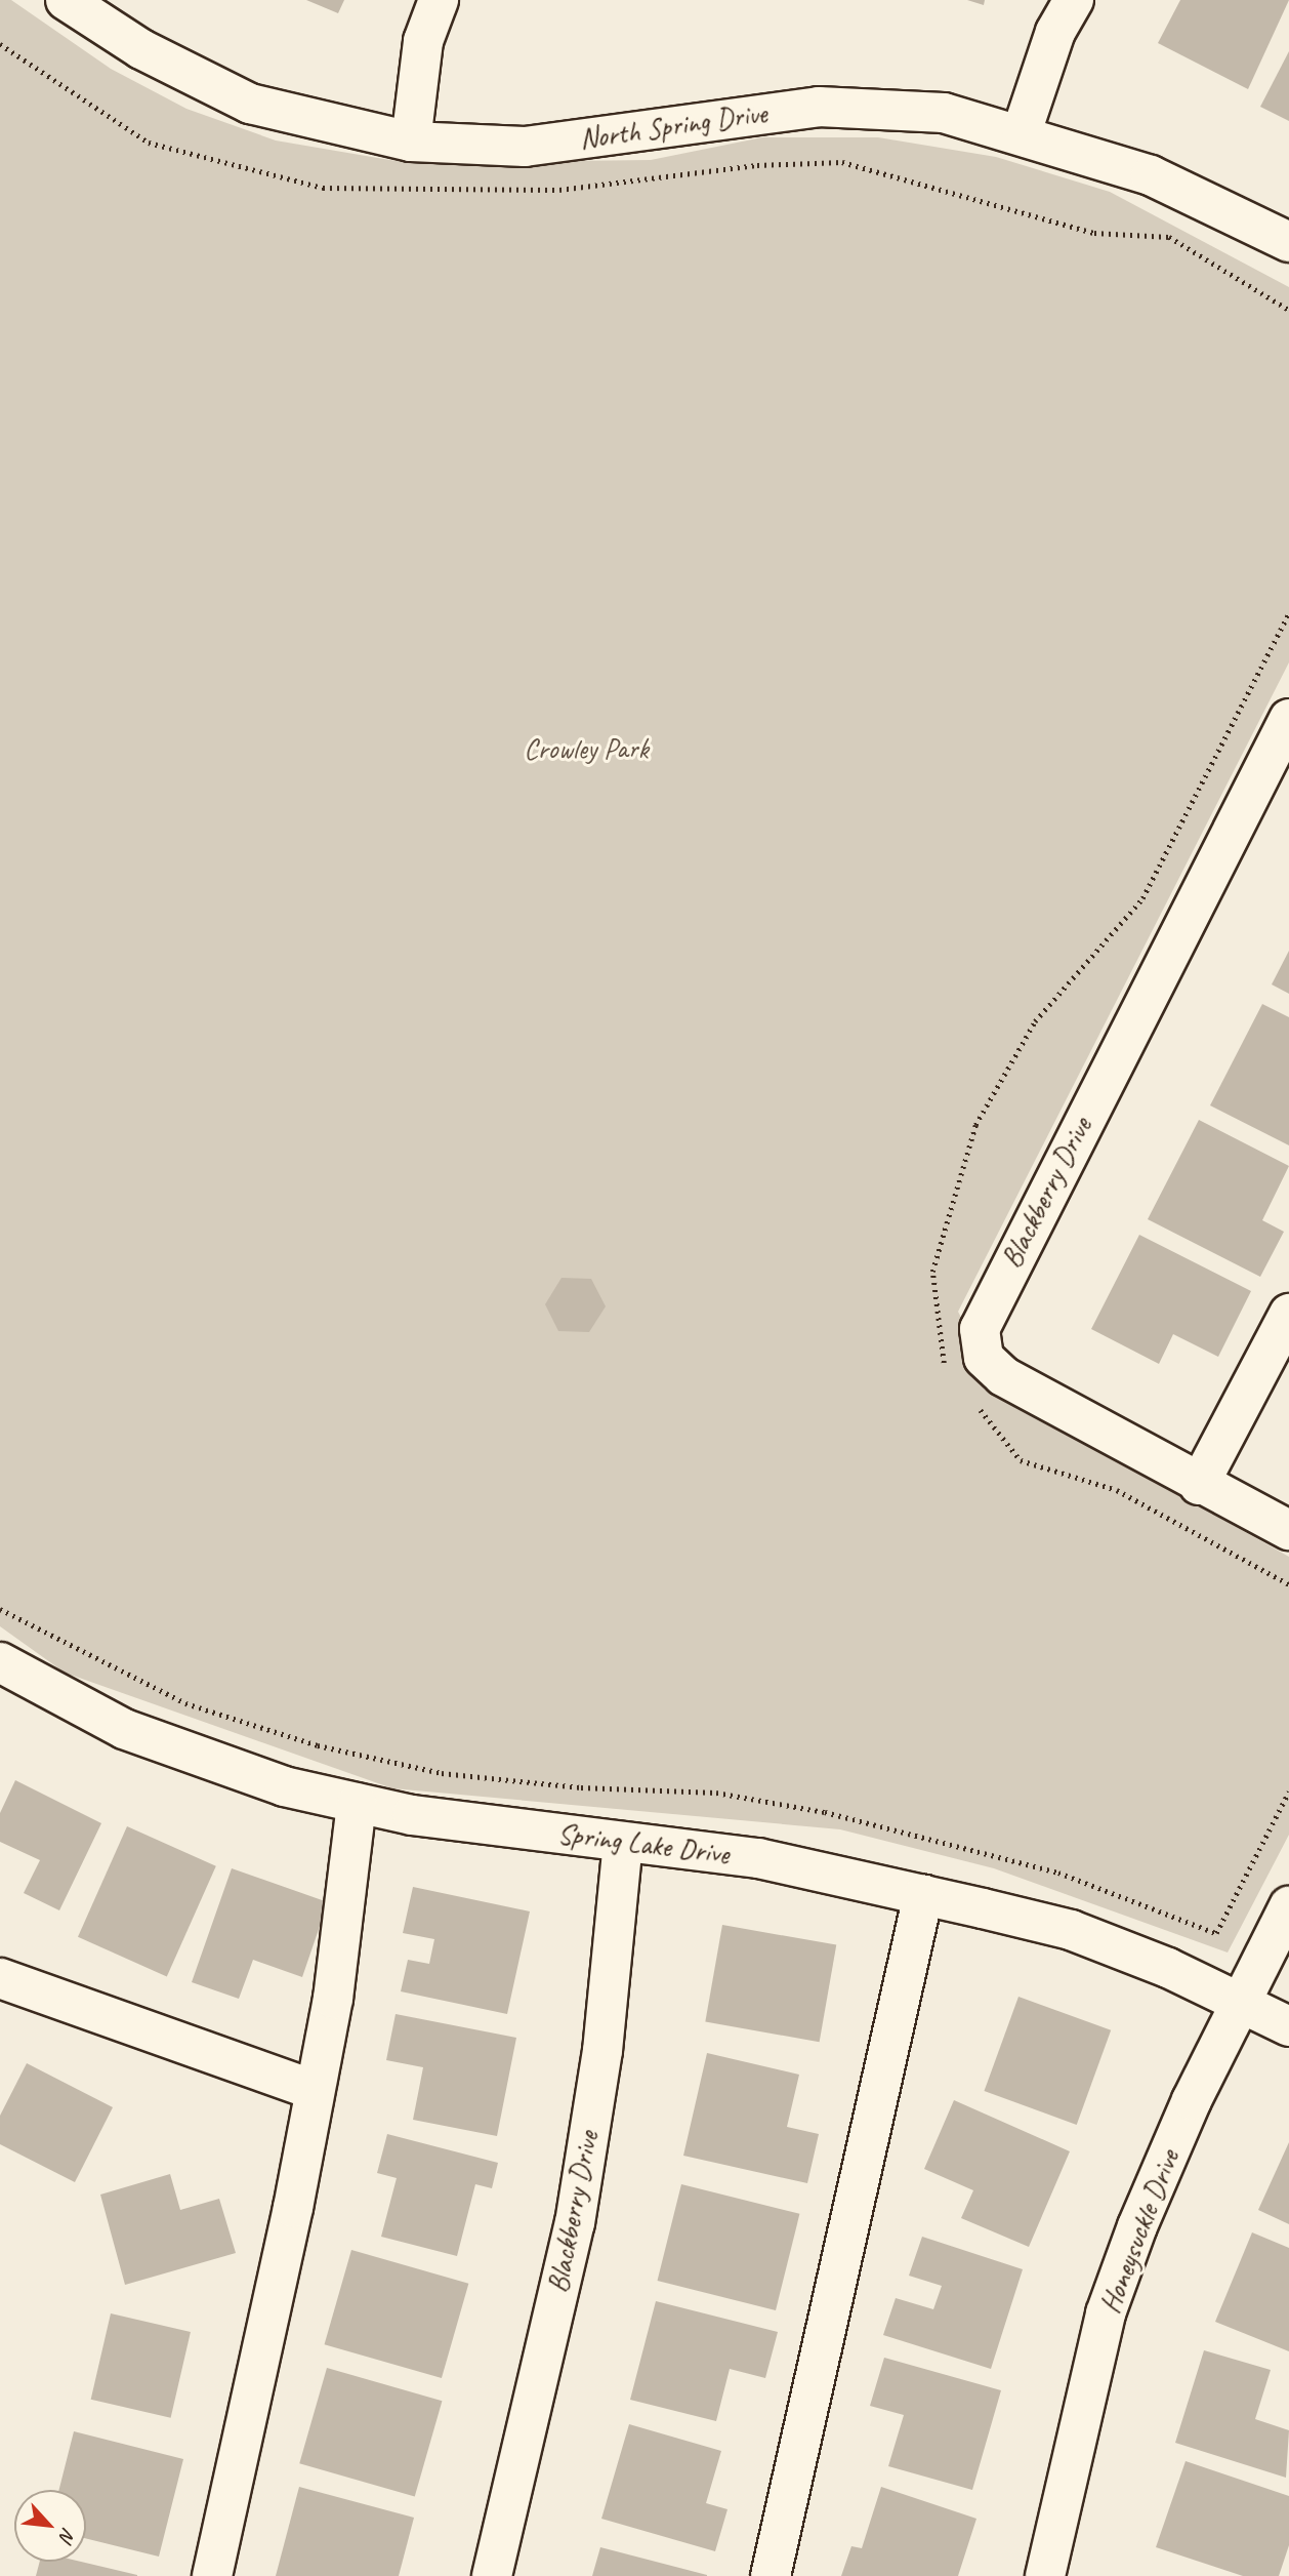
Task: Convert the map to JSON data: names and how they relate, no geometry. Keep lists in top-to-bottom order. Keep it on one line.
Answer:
{"streets":{"street":["North Spring Drive","Blackberry Drive","Spring Lake Drive","Honeysuckle Drive"]},"crossings":[["Blackberry Drive","Spring Lake Drive"],["Spring Lake Drive","Honeysuckle Drive"]],"parks":["Crowley Park"],"north":"bottom right"}
